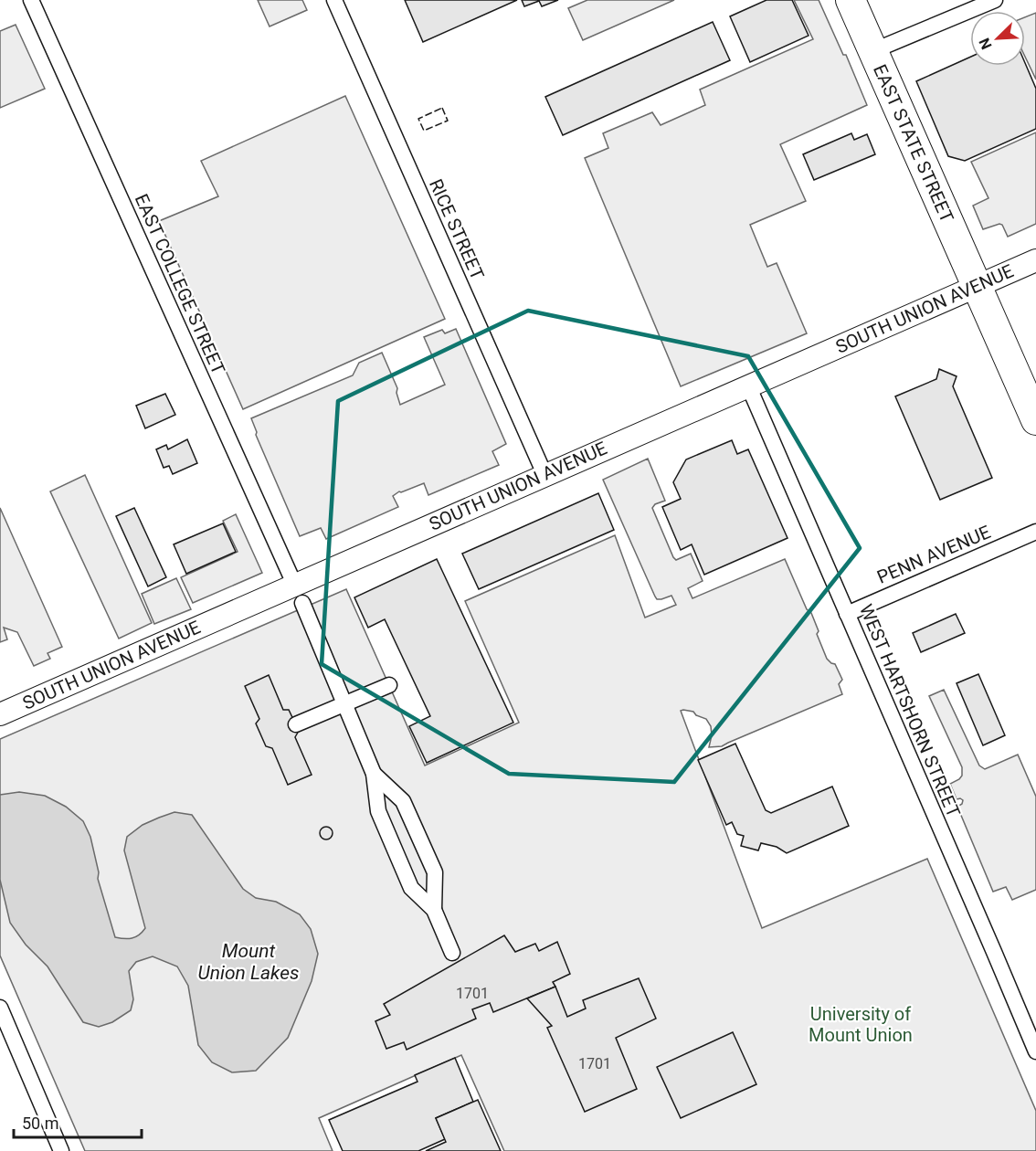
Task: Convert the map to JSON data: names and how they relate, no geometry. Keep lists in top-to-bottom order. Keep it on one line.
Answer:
{"streets":{"highway":["EAST STATE STREET"],"main road":["SOUTH UNION AVENUE"],"street":["RICE STREET","EAST COLLEGE STREET","PENN AVENUE","WEST HARTSHORN STREET"]},"crossings":[["EAST STATE STREET","SOUTH UNION AVENUE"],["RICE STREET","SOUTH UNION AVENUE"],["EAST COLLEGE STREET","SOUTH UNION AVENUE"],["SOUTH UNION AVENUE","WEST HARTSHORN STREET"],["PENN AVENUE","WEST HARTSHORN STREET"]],"water":["Mount Union Lakes"],"parks":["University of Mount Union"],"house_numbers":["1701","1701"],"scale_bar":"50 m","north":"bottom left"}
